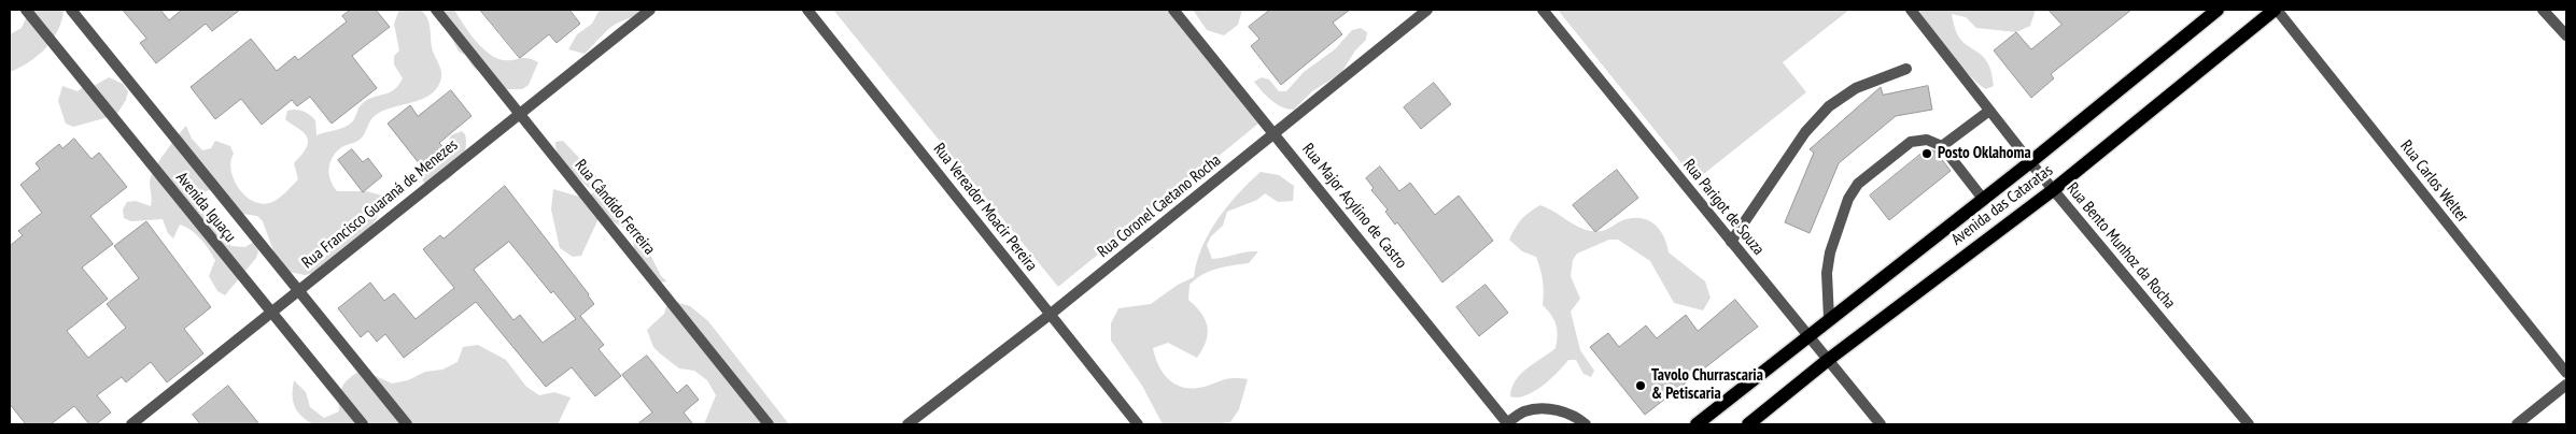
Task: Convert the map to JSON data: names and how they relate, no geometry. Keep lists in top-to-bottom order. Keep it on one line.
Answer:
{"streets":{"main road":["Avenida das Cataratas"],"street":["Rua Carlos Welter","Rua Francisco Guaraná de Menezes","Rua Coronel Caetano Rocha","Rua Major Acylino de Castro","Avenida Iguaçu","Rua Cândido Ferreira","Rua Vereador Moacir Pereira","Rua Parigot de Souza","Rua Bento Munhoz da Rocha"]},"crossings":[["Rua Carlos Welter","Avenida das Cataratas"],["Rua Francisco Guaraná de Menezes","Avenida Iguaçu"],["Rua Francisco Guaraná de Menezes","Rua Cândido Ferreira"],["Avenida das Cataratas","Rua Parigot de Souza"],["Avenida das Cataratas","Rua Bento Munhoz da Rocha"],["Rua Coronel Caetano Rocha","Rua Major Acylino de Castro"],["Rua Coronel Caetano Rocha","Rua Vereador Moacir Pereira"]],"places":["Posto Oklahoma","Tavolo Churrascaria & Petiscaria"]}
